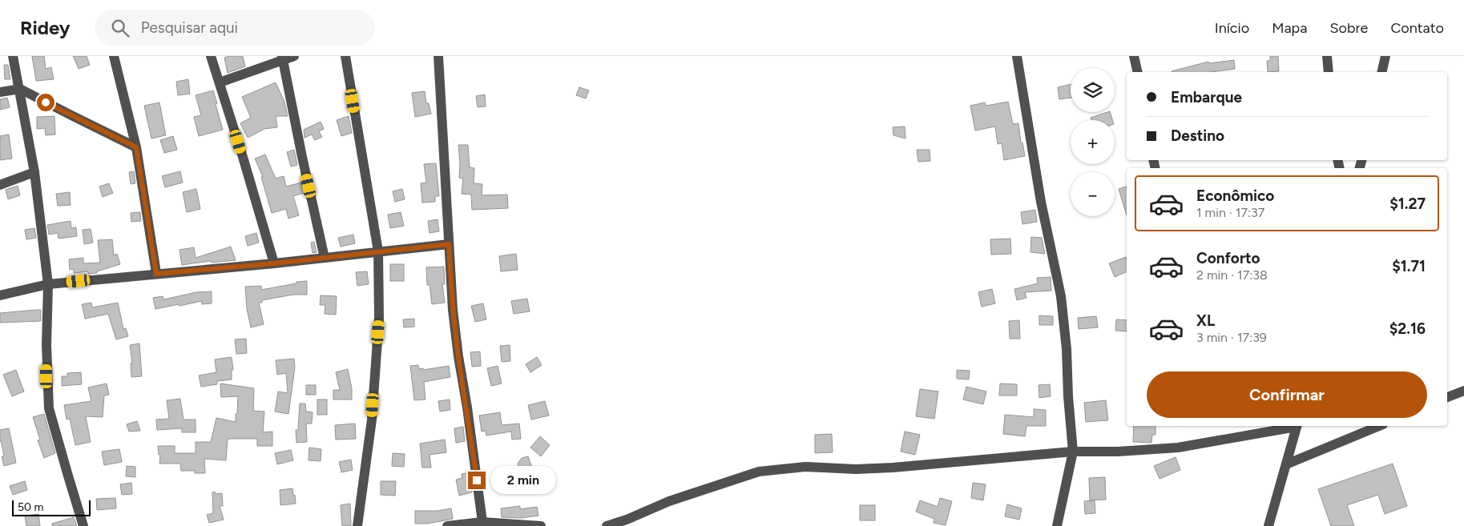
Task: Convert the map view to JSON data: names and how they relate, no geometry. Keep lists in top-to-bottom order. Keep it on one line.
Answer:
{"scale_bar":"50 m","page":{"header":"Ridey","search":"Pesquisar aqui","nav":["Início","Mapa","Sobre","Contato"],"map_buttons":["+","−"],"banner":["Embarque","Destino"],"list":[{"name":"Econômico","note":"1 min · 17:37","value":"$1.27"},{"name":"Conforto","note":"2 min · 17:38","value":"$1.71"},{"name":"XL","note":"3 min · 17:39","value":"$2.16"}],"buttons":"Confirmar","bubble":"2 min","scale":"50 m"}}
